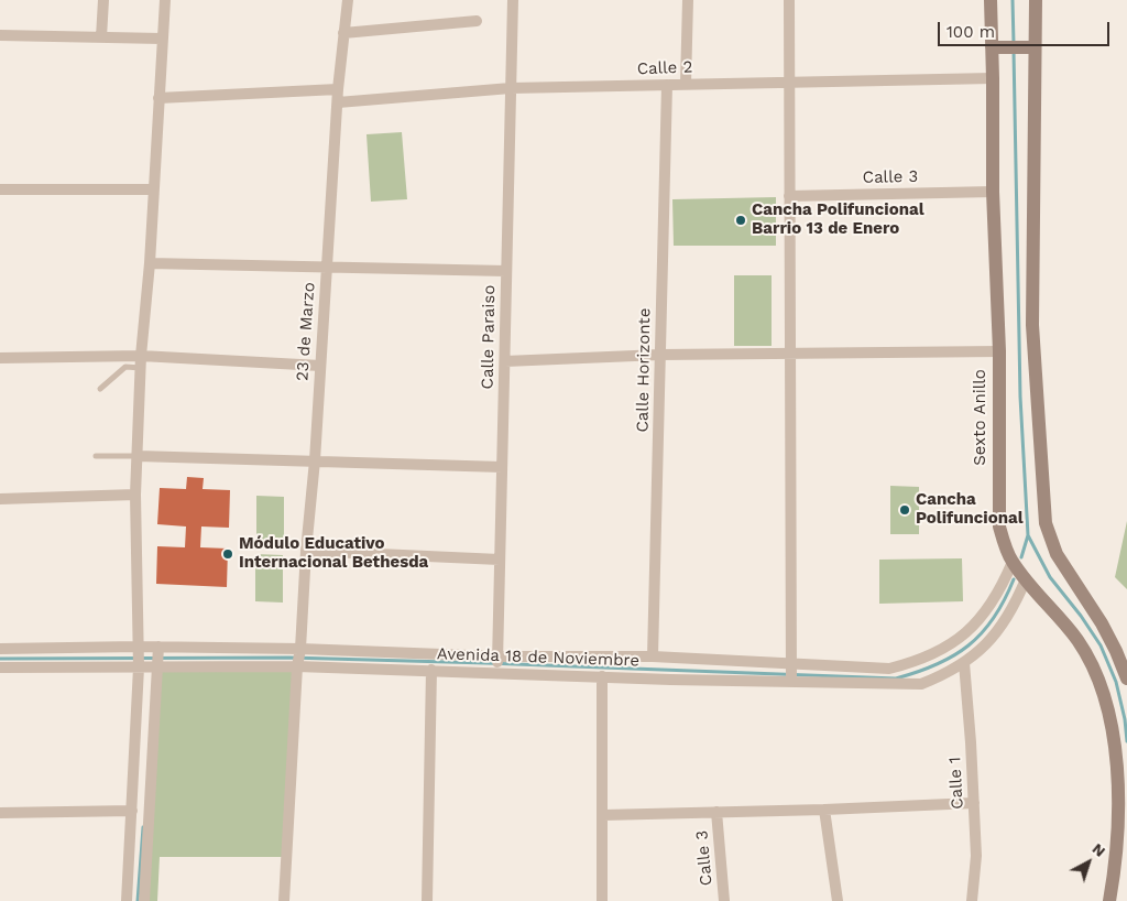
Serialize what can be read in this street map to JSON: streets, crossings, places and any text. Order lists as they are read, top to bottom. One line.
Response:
{"streets":{"main road":["Sexto Anillo"],"street":["Calle 2","Calle 3","23 de Marzo","Calle Paraiso","Calle Horizonte","Avenida 18 de Noviembre","Calle 1"]},"crossings":[["Calle 2","23 de Marzo"],["Calle 2","Calle Paraiso"],["Calle 2","Calle Horizonte"],["Calle 2","Sexto Anillo"],["Calle 3","Sexto Anillo"],["23 de Marzo","Avenida 18 de Noviembre"],["Calle Paraiso","Avenida 18 de Noviembre"],["Calle Horizonte","Avenida 18 de Noviembre"],["Sexto Anillo","Avenida 18 de Noviembre"],["Avenida 18 de Noviembre","Calle 1"]],"places":["Cancha Polifuncional Barrio 13 de Enero","Cancha Polifuncional","Módulo Educativo Internacional Bethesda"],"scale_bar":"100 m","north":"top right"}
